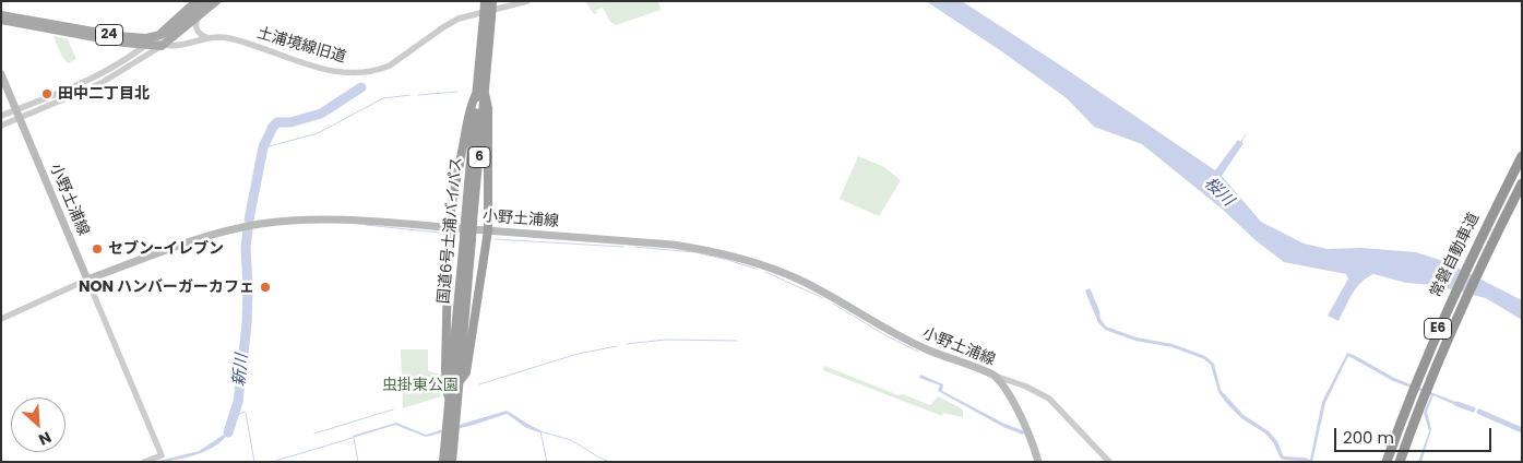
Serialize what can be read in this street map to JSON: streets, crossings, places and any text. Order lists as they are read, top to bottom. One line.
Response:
{"streets":{"highway":["6","国道6号土浦バイパス","常磐自動車道","E6"],"main road":["24","小野土浦線"],"street":["土浦境線旧道"]},"crossings":[["24","土浦境線旧道"]],"water":["桜川","新川"],"parks":["虫掛東公園"],"places":["田中二丁目北","セブン-イレブン","NON ハンバーガーカフェ"],"scale_bar":"200 m","north":"bottom right"}
